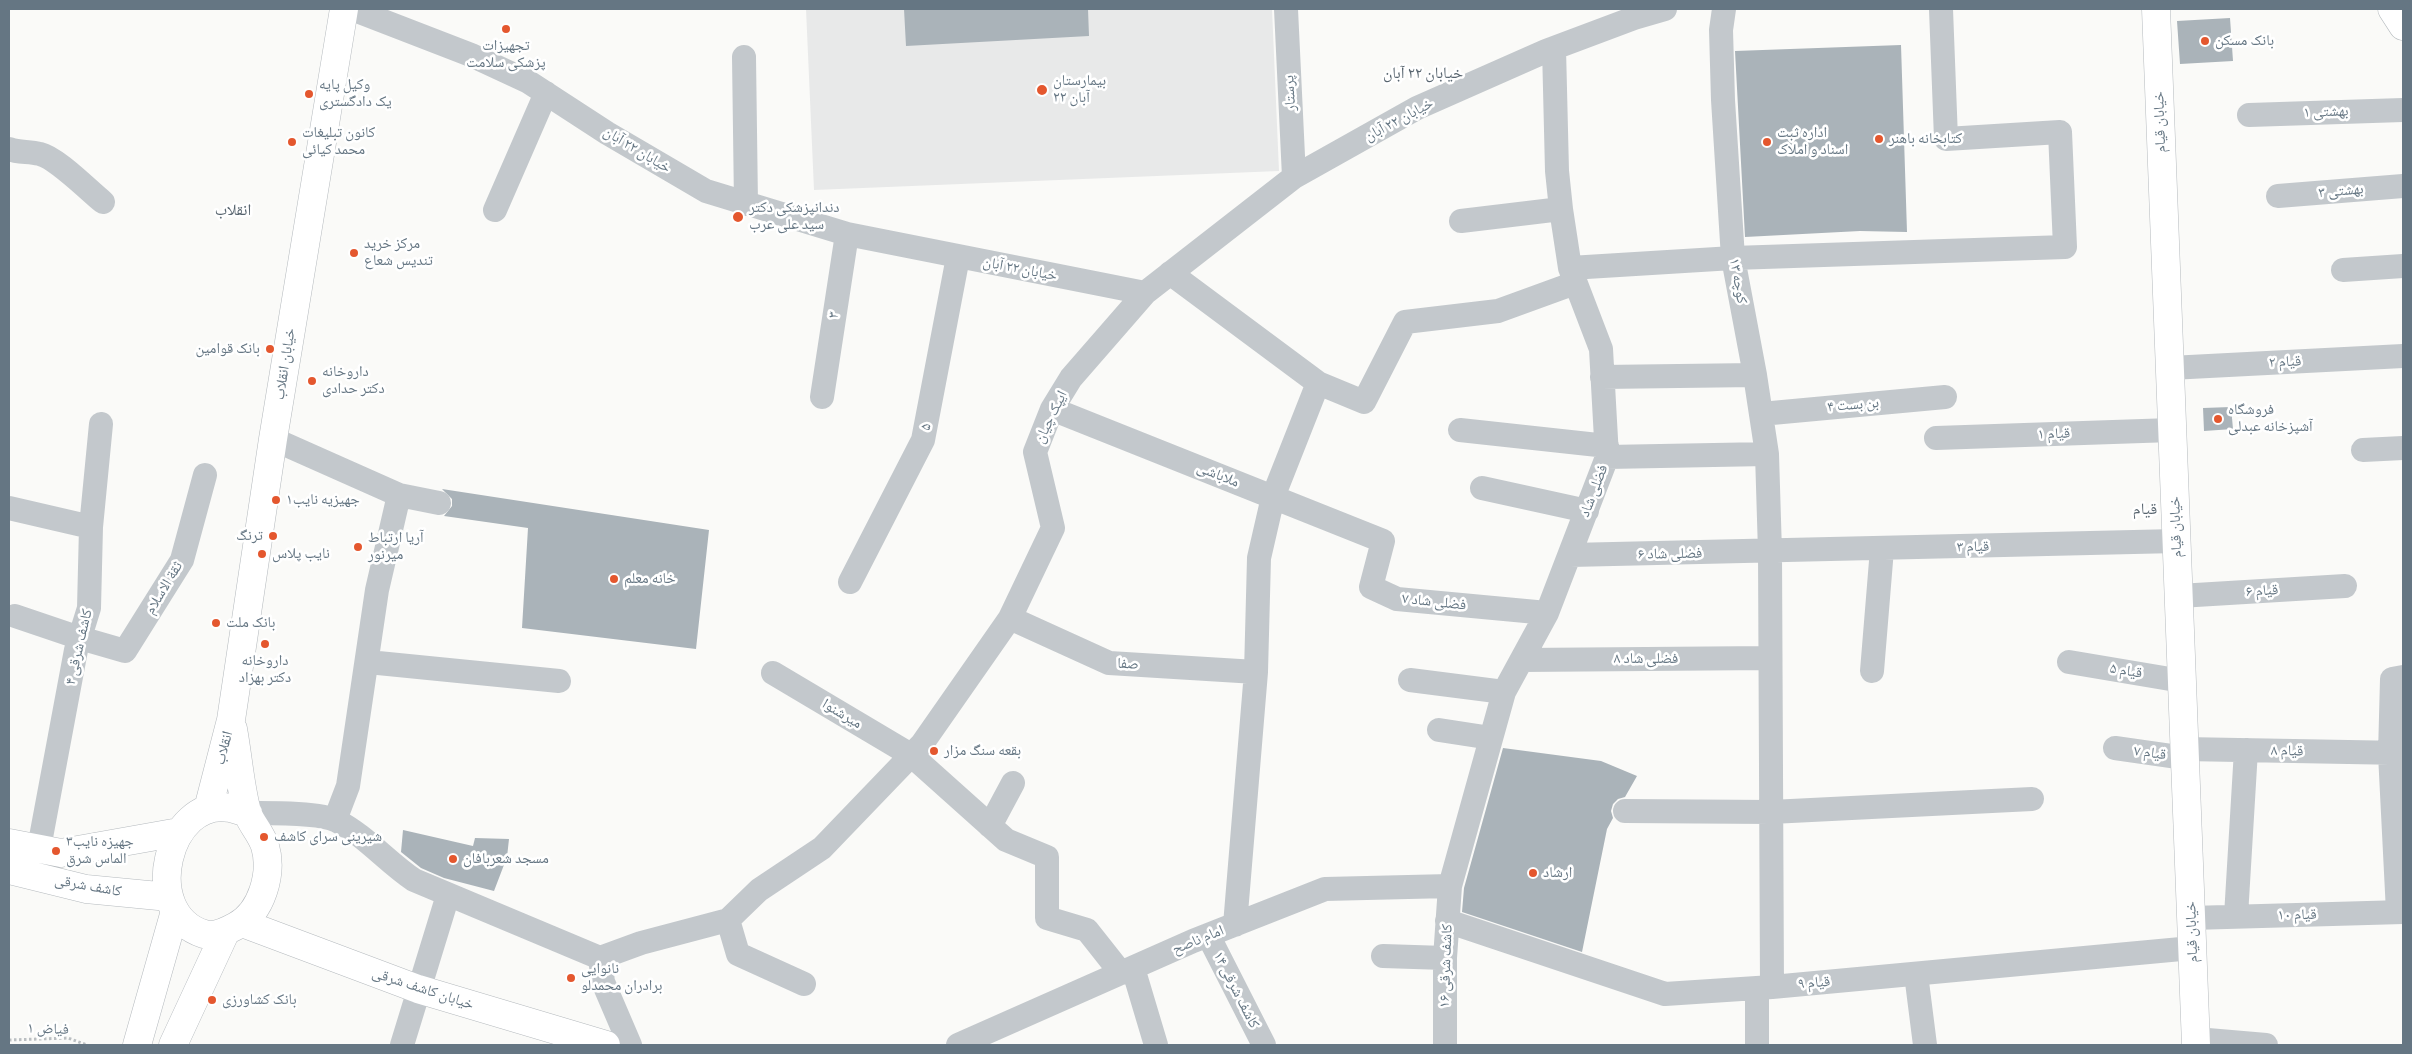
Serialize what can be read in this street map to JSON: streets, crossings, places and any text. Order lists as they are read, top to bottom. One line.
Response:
{"streets":{"main road":["خیابان قیام","خیابان انقلاب","انقلاب","کاشف شرقی","خیابان کاشف شرقی"],"street":["پرستار","بهشتی ۱","خیابان ۲۲ آبان","بهشتی ۳","کوچه ۱۳","۳","قیام ۲","بن بست ۴","ایپک چیان","۵","قیام ۱","ملاباشی","فضلی شاد","قیام ۳","فضلی شاد ۶","ثقة‌ الاسلام","قیام ۶","فضلی شاد ۷","کاشف شرقی ۴","فضلی شاد ۸","صفا","قیام ۵","میرشنوا","قیام ۸","قیام ۷","قیام ۱۰","امام ناصح","کاشف شرقی ۱۶","قیام ۹","کاشف شرقی ۱۴"],"path":["فیاض ۱"]},"crossings":[["پرستار","خیابان ۲۲ آبان"],["خیابان ۲۲ آبان","۳"],["خیابان ۲۲ آبان","ایپک چیان"],["خیابان ۲۲ آبان","۵"],["خیابان ۲۲ آبان","فضلی شاد"],["خیابان قیام","قیام ۲"],["خیابان قیام","قیام ۱"],["خیابان قیام","قیام ۳"],["خیابان قیام","قیام ۶"],["خیابان قیام","قیام ۵"],["خیابان قیام","قیام ۸"],["خیابان قیام","قیام ۷"],["خیابان قیام","قیام ۱۰"],["خیابان قیام","قیام ۹"],["کوچه ۱۳","بن بست ۴"],["کوچه ۱۳","قیام ۳"],["کوچه ۱۳","فضلی شاد ۶"],["کوچه ۱۳","فضلی شاد ۸"],["کوچه ۱۳","قیام ۹"],["خیابان انقلاب","انقلاب"],["ایپک چیان","ملاباشی"],["ایپک چیان","صفا"],["ایپک چیان","میرشنوا"],["ملاباشی","فضلی شاد ۷"],["فضلی شاد","فضلی شاد ۶"],["فضلی شاد","فضلی شاد ۷"],["فضلی شاد","فضلی شاد ۸"],["فضلی شاد","امام ناصح"],["فضلی شاد","کاشف شرقی ۱۶"],["قیام ۳","فضلی شاد ۶"],["ثقة‌ الاسلام","کاشف شرقی ۴"],["کاشف شرقی ۴","کاشف شرقی"],["میرشنوا","امام ناصح"],["انقلاب","کاشف شرقی"],["انقلاب","خیابان کاشف شرقی"],["قیام ۸","قیام ۷"],["کاشف شرقی","خیابان کاشف شرقی"],["امام ناصح","کاشف شرقی ۱۶"],["امام ناصح","کاشف شرقی ۱۴"],["کاشف شرقی ۱۶","قیام ۹"]],"districts":["خیابان ۲۲ آبان","انقلاب","قیام"],"places":["تجهیزات پزشکی سلامت","بانک مسکن","بیمارستان ۲۲ آبان","وکیل پایه یک دادگستری","کتابخانه باهنر","کانون تبلیغات محمد کیائی","اداره ثبت اسناد و املاک","دندانپزشکی دکتر سید علی عرب","مرکز خرید تندیس شعاع","بانک قوامین","داروخانه دکتر حدادی","فروشگاه آشپزخانه عبدلی","جهیزیه نایب۱","ترنگ","آریا ارتباط میرنور","نایب پلاس","خانه معلم","بانک ملت","داروخانه دکتر بهزاد","بقعه سنگ مزار","شیرینی سرای کاشف","جهیزه نایب۳ الماس شرق","مسجد شعربافان","ارشاد","نانوایی برادران محمدلو","بانک کشاورزی"]}
